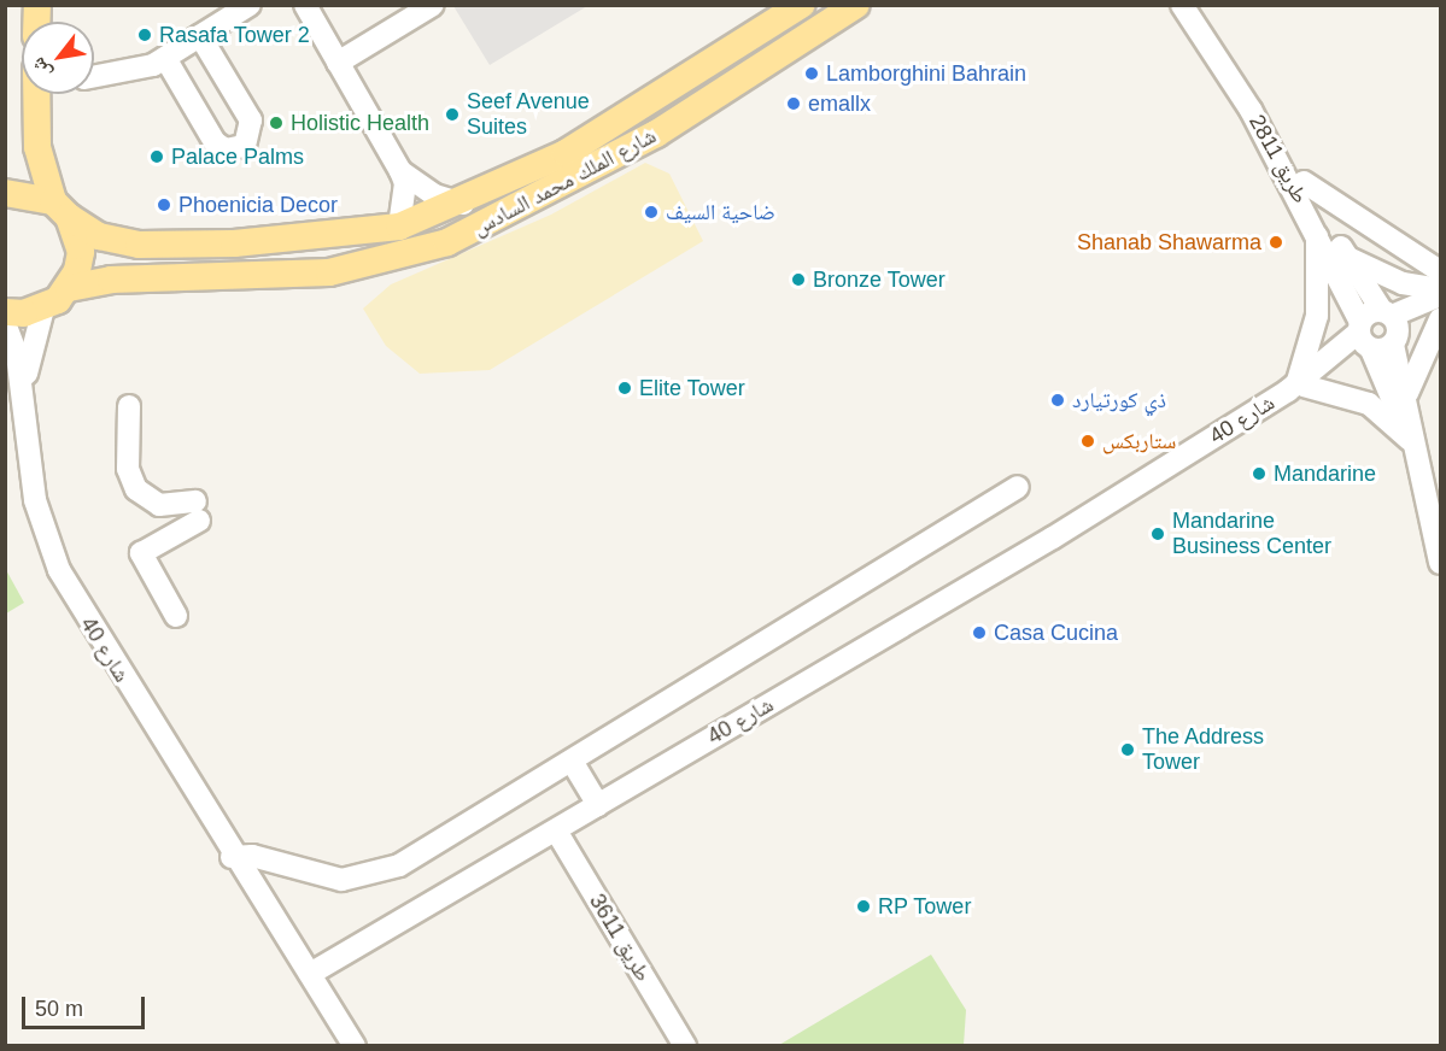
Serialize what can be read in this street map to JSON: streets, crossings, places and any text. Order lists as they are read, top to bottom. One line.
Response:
{"streets":{"main road":["شارع الملك محمد السادس"],"street":["طريق 2811","شارع 40","طريق 3611"]},"crossings":[["طريق 2811","شارع 40"],["شارع 40","طريق 3611"]],"places":["Rasafa Tower 2","Lamborghini Bahrain","emallx","Seef Avenue Suites","Holistic Health","Palace Palms","Phoenicia Decor","ضاحية السيف","Shanab Shawarma","Bronze Tower","Elite Tower","ذي كورتيارد","ستاربكس","Mandarine","Mandarine Business Center","Casa Cucina","The Address Tower","RP Tower"],"scale_bar":"50 m","north":"bottom left"}
